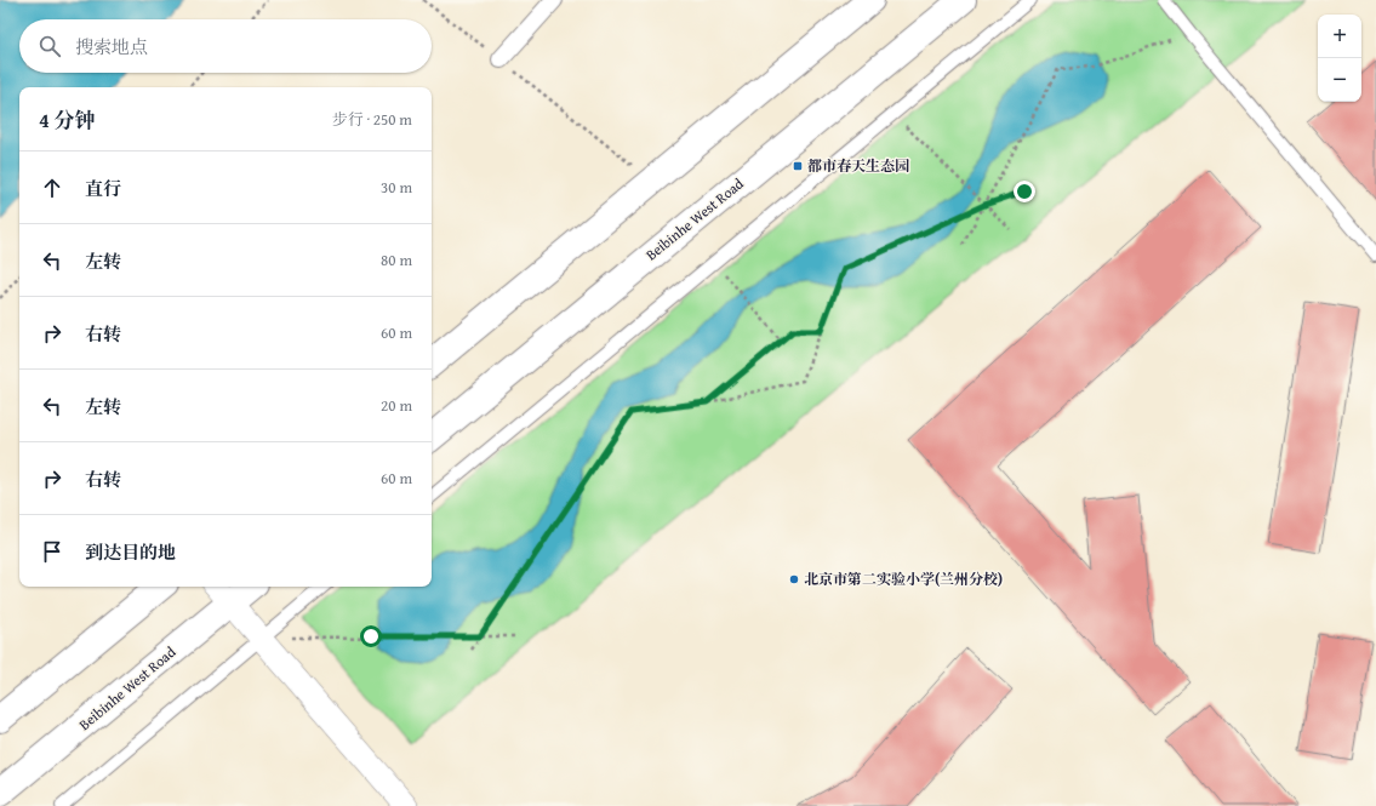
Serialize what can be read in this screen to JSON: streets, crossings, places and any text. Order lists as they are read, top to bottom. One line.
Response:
{"streets":{"main road":["Beibinhe West Road"]},"places":{"transit":["都市春天生态园"],"other":["北京市第二实验小学(兰州分校)"]},"page":{"map_buttons":["+","−"],"search":"搜索地点","heading":["4 分钟","步行 · 250 m"],"list":[["直行","30 m"],["左转","80 m"],["右转","60 m"],["左转","20 m"],["右转","60 m"],"到达目的地"]}}
